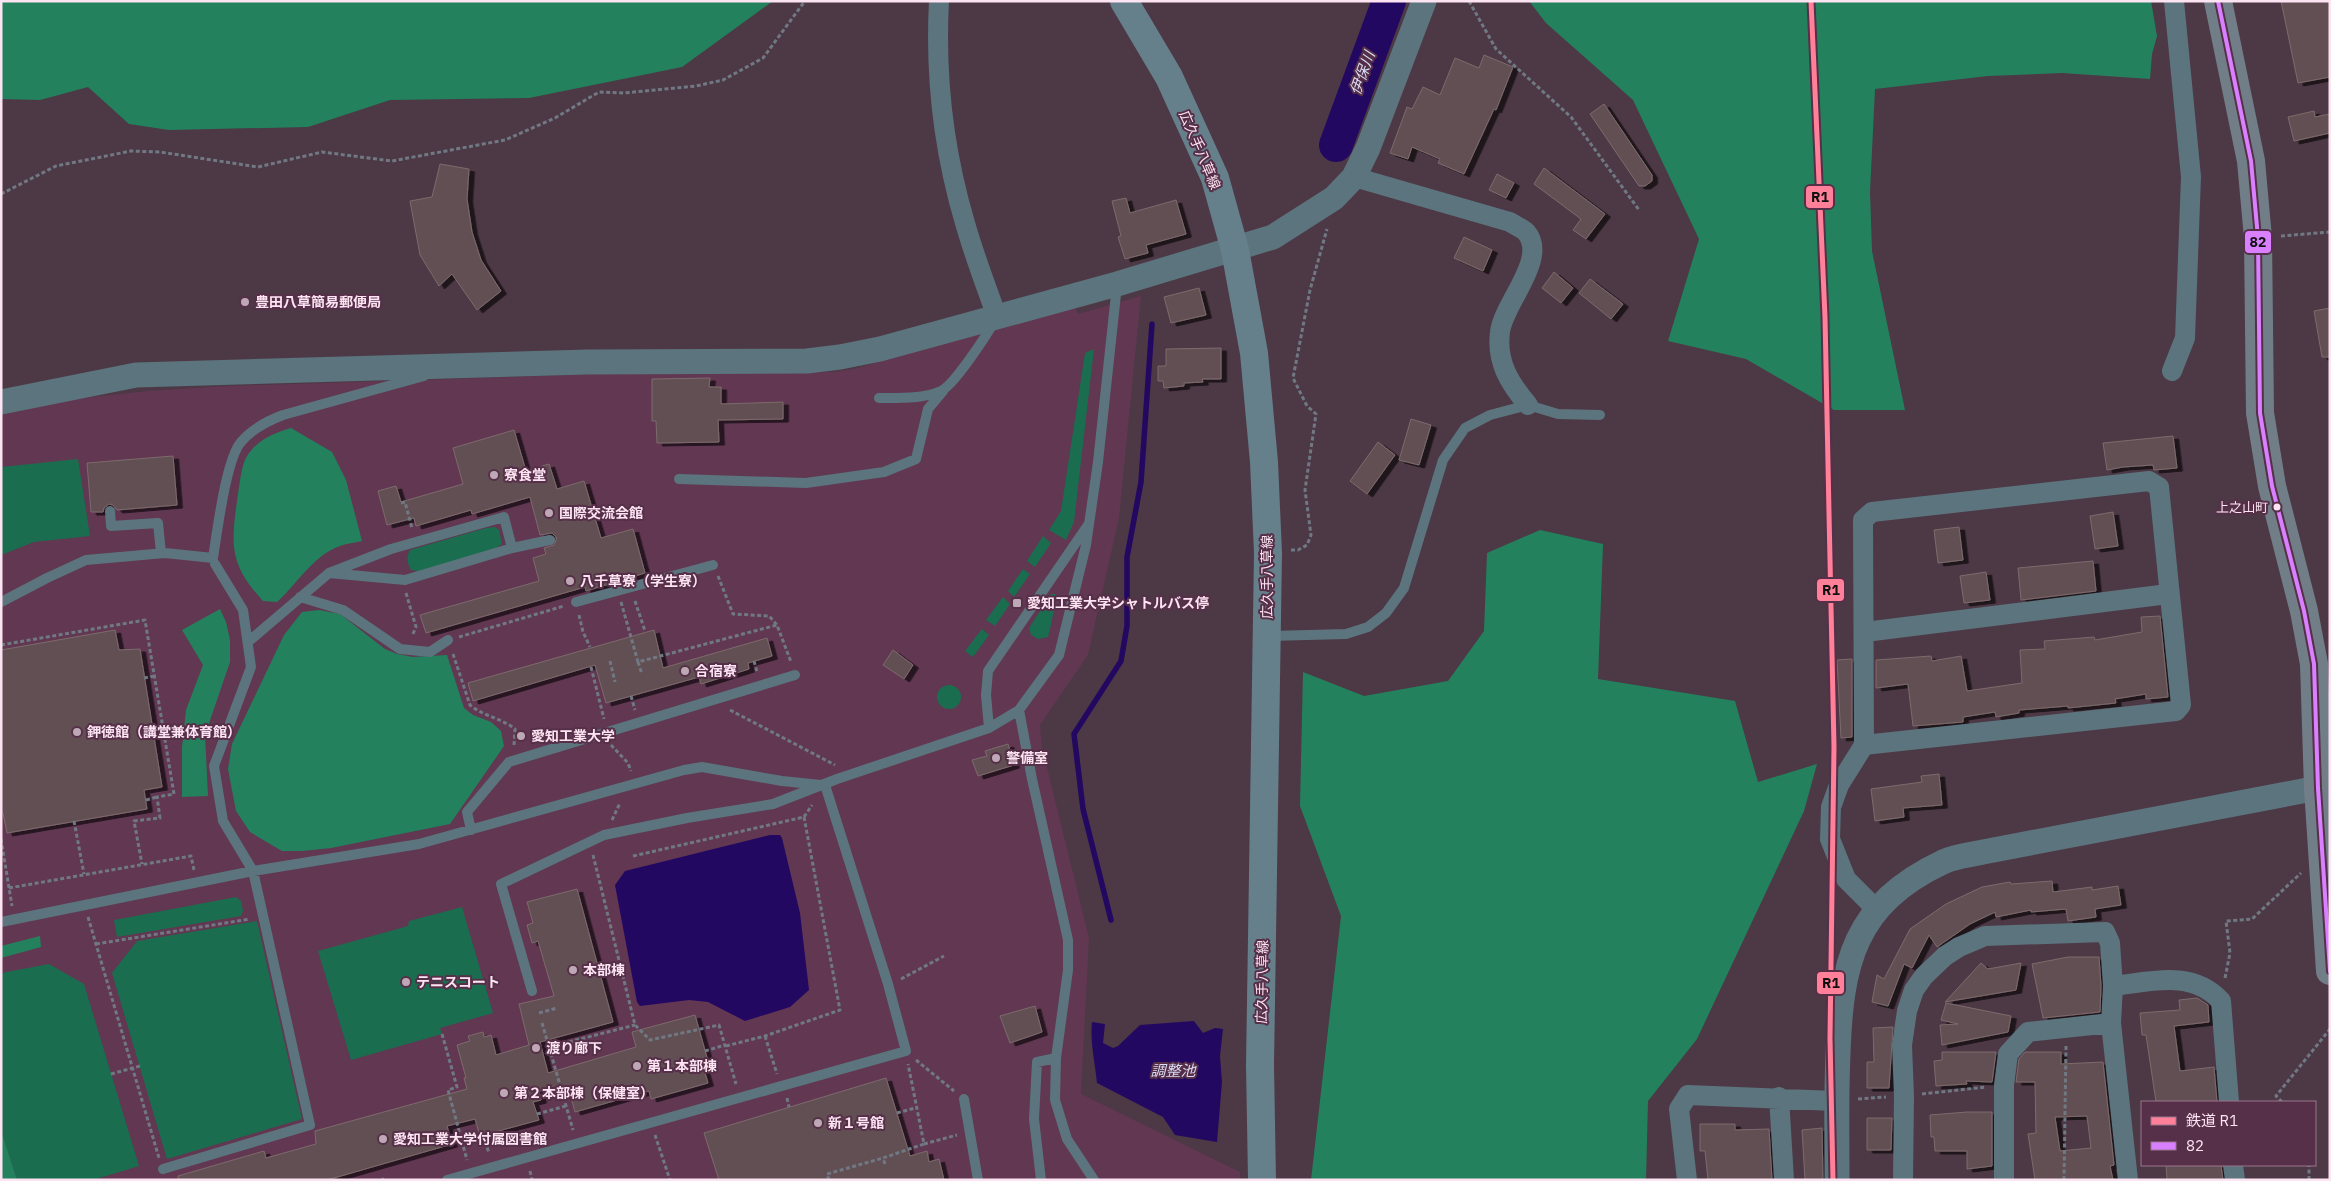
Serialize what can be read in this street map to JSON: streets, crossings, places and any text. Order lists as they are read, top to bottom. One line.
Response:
{"streets":{"main road":["広久手八草線"]},"water":["伊保川","調整池"],"places":{"other":["豊田八草簡易郵便局","寮食堂","上之山町","国際交流会館","八千草寮（学生寮）","合宿寮","鉀徳館（講堂兼体育館）","愛知工業大学","警備室","本部棟","テニスコート","渡り廊下","第１本部棟","第２本部棟（保健室）","新１号館","愛知工業大学付属図書館"],"transit":["愛知工業大学シャトルバス停"]},"lines":["rail line R1","transit line 82"],"legend":["鉄道 R1","82"]}
